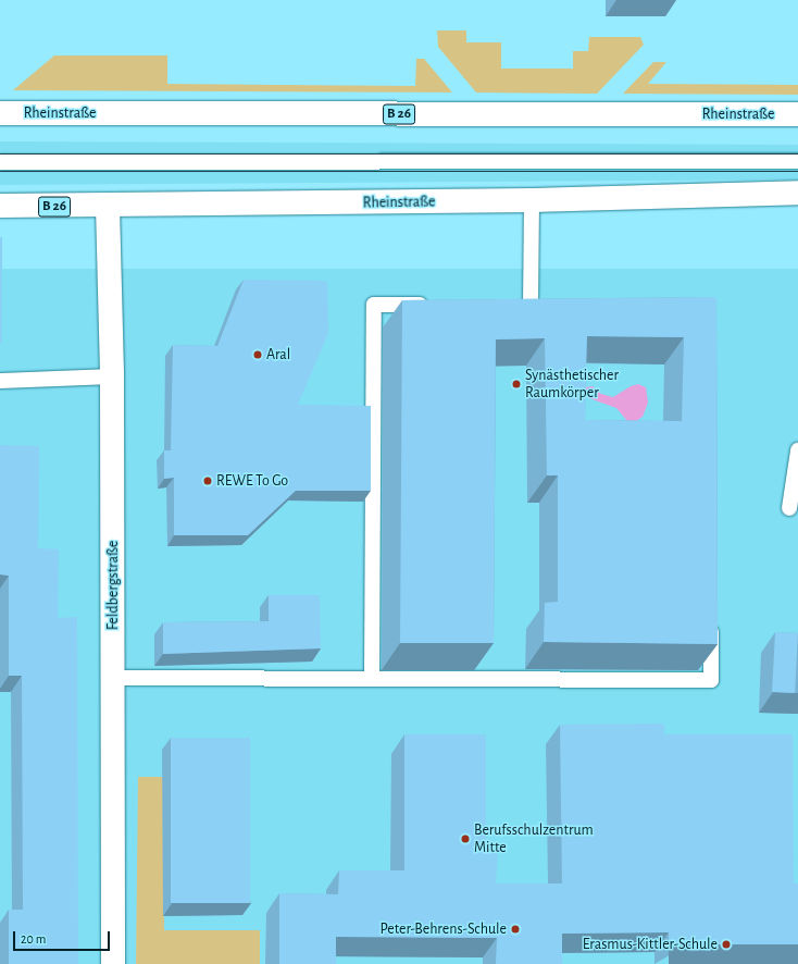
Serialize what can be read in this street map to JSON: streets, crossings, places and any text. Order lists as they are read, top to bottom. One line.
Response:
{"streets":{"main road":["Rheinstraße","B 26","Feldbergstraße"]},"crossings":[["Rheinstraße","Feldbergstraße"]],"places":["Aral","Synästhetischer Raumkörper","REWE To Go","Berufsschulzentrum Mitte","Peter-Behrens-Schule","Erasmus-Kittler-Schule"],"scale_bar":"20 m"}
